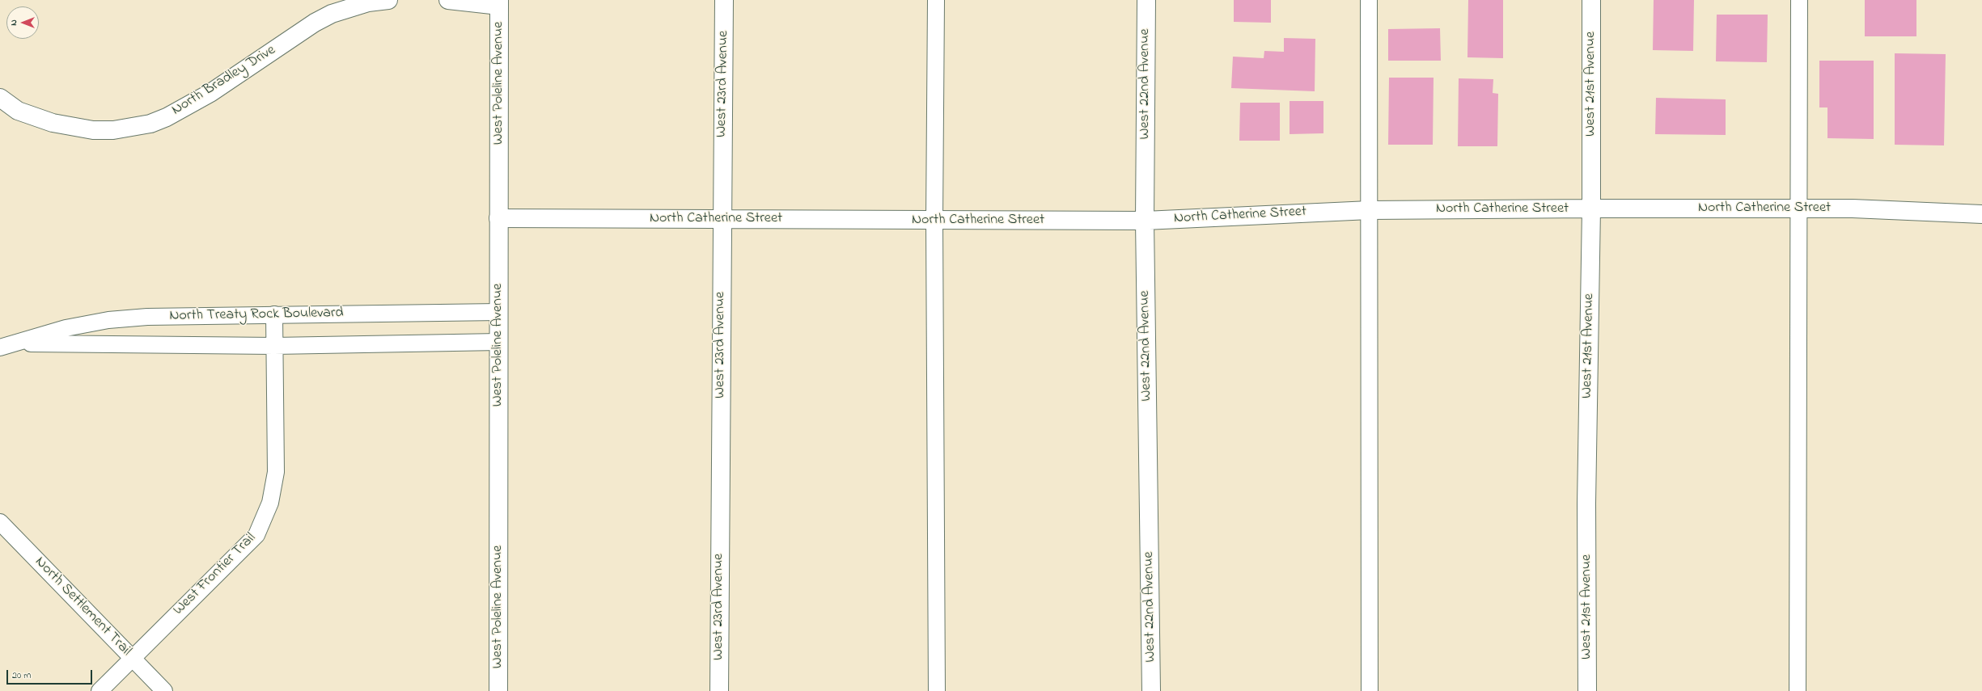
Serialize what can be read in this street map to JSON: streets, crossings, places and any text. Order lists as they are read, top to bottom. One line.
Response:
{"streets":{"street":["North Bradley Drive","West Poleline Avenue","West 23rd Avenue","West 22nd Avenue","West 21st Avenue","North Catherine Street"],"lane":["North Treaty Rock Boulevard","West Frontier Trail","North Settlement Trail"]},"crossings":[["West Poleline Avenue","North Catherine Street"],["West Poleline Avenue","North Treaty Rock Boulevard"],["West 23rd Avenue","North Catherine Street"],["West 22nd Avenue","North Catherine Street"],["West 21st Avenue","North Catherine Street"],["North Treaty Rock Boulevard","West Frontier Trail"],["West Frontier Trail","North Settlement Trail"]],"scale_bar":"20 m","north":"left"}
